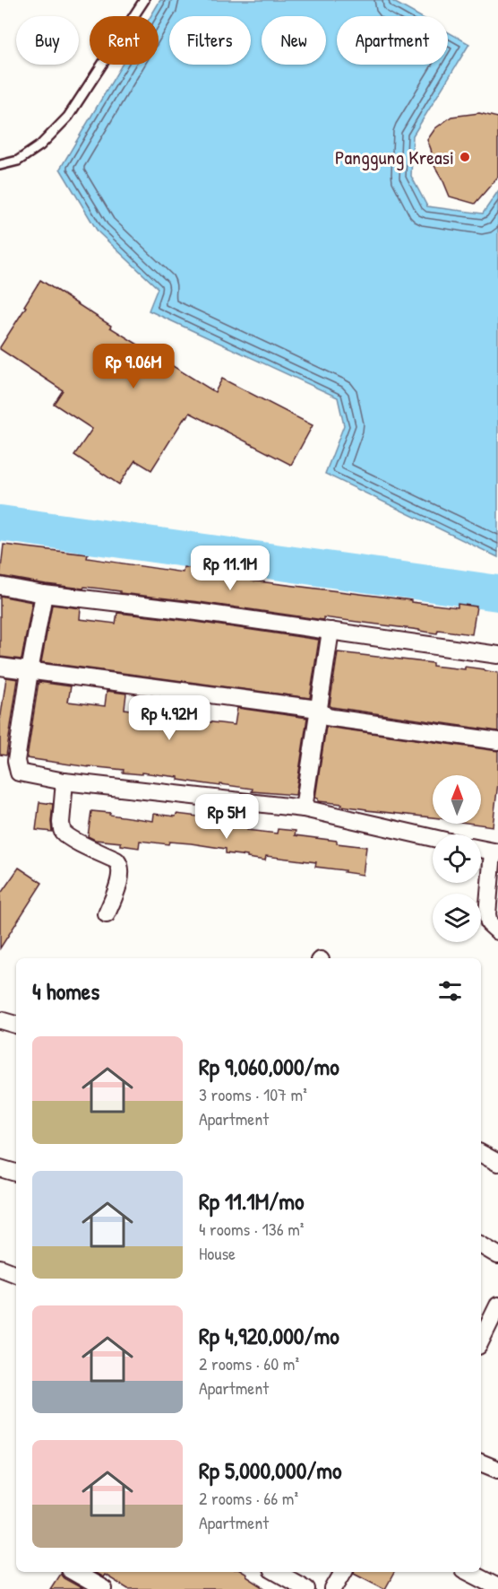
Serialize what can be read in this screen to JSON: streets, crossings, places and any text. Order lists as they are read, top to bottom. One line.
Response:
{"places":["Panggung Kreasi"],"north":"top","page":{"chip":["Buy","Rent","Filters","New","Apartment"],"price":["Rp 9.06M","Rp 11.1M","Rp 4.92M","Rp 5M"],"heading":"4 homes","list":[{"name":"Rp 9,060,000/mo","note":"3 rooms · 107 m² · Apartment"},{"name":"Rp 11.1M/mo","note":"4 rooms · 136 m² · House"},{"name":"Rp 4,920,000/mo","note":"2 rooms · 60 m² · Apartment"},{"name":"Rp 5,000,000/mo","note":"2 rooms · 66 m² · Apartment"}]}}
